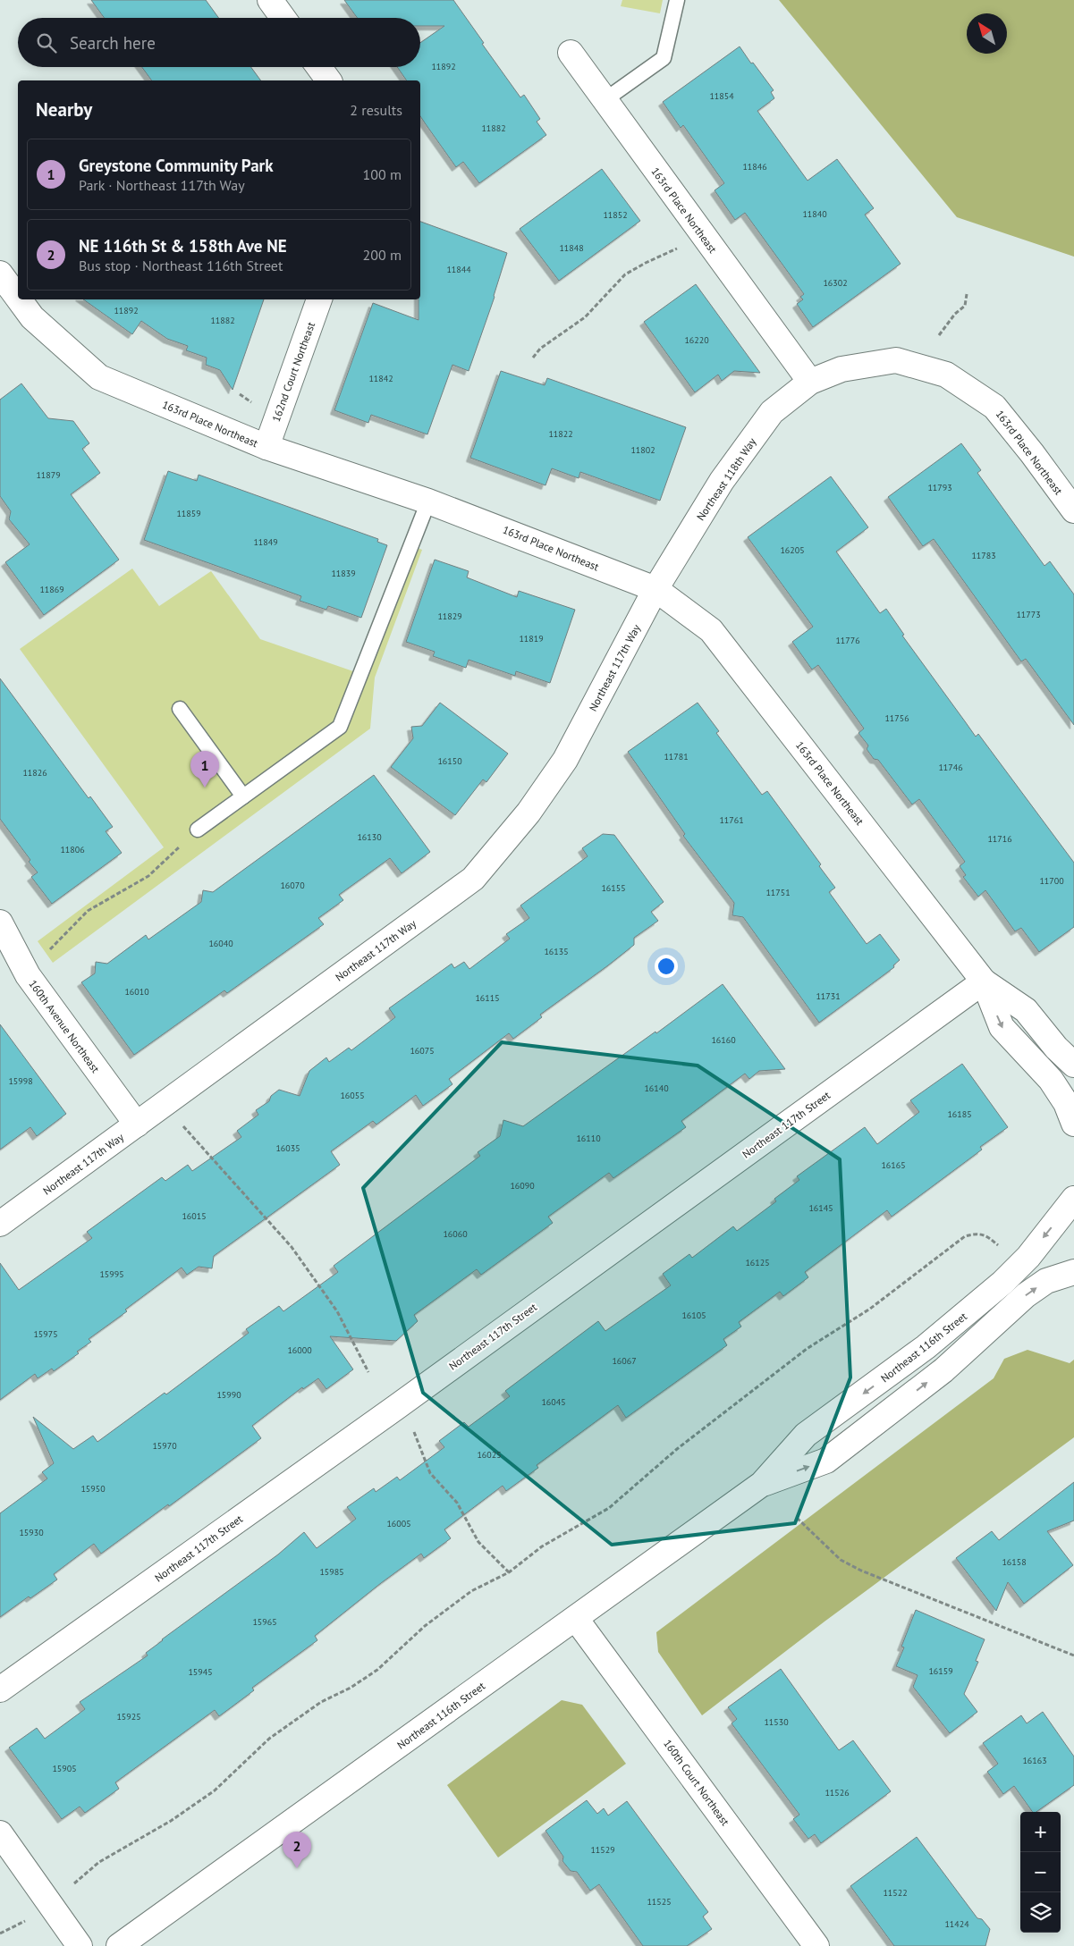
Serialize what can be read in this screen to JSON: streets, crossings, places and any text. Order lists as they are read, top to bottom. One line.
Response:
{"streets":{"street":["163rd Place Northeast","162nd Court Northeast","Northeast 118th Way","Northeast 117th Way","160th Avenue Northeast","Northeast 117th Street","Northeast 116th Street","160th Court Northeast"]},"crossings":[["163rd Place Northeast","162nd Court Northeast"],["163rd Place Northeast","Northeast 118th Way"],["163rd Place Northeast","Northeast 117th Way"],["163rd Place Northeast","Northeast 117th Street"],["Northeast 118th Way","Northeast 117th Way"],["Northeast 117th Way","160th Avenue Northeast"],["Northeast 116th Street","160th Court Northeast"]],"house_numbers":["11892","11854","11882","11846","11840","11852","11848","11844","16302","11892","11882","16220","11842","11822","11802","11879","11793","11859","11849","16205","11783","11839","11869","11773","11829","11819","11776","11756","11781","16150","11746","11826","11761","16130","11716","11806","11700","16070","16155","11751","16040","16135","16010","11731","16115","16160","16075","15998","16140","16055","16185","16110","16035","16165","16090","16145","16015","16060","16125","15995","16105","15975","16000","16067","15990","16045","15970","16025","15950","16005","15930","16158","15985","15965","16159","15945","15925","11530","16163","15905","11526","11529","11522","11525","11424"],"north":"top left","page":{"search":"Search here","heading":["Nearby","2 results"],"list":[{"mark":"1","name":"Greystone Community Park","note":"Park · Northeast 117th Way","value":"100 m"},{"mark":"2","name":"NE 116th St & 158th Ave NE","note":"Bus stop · Northeast 116th Street","value":"200 m"}],"pins":["1","2"],"map_buttons":["+","−"]}}
